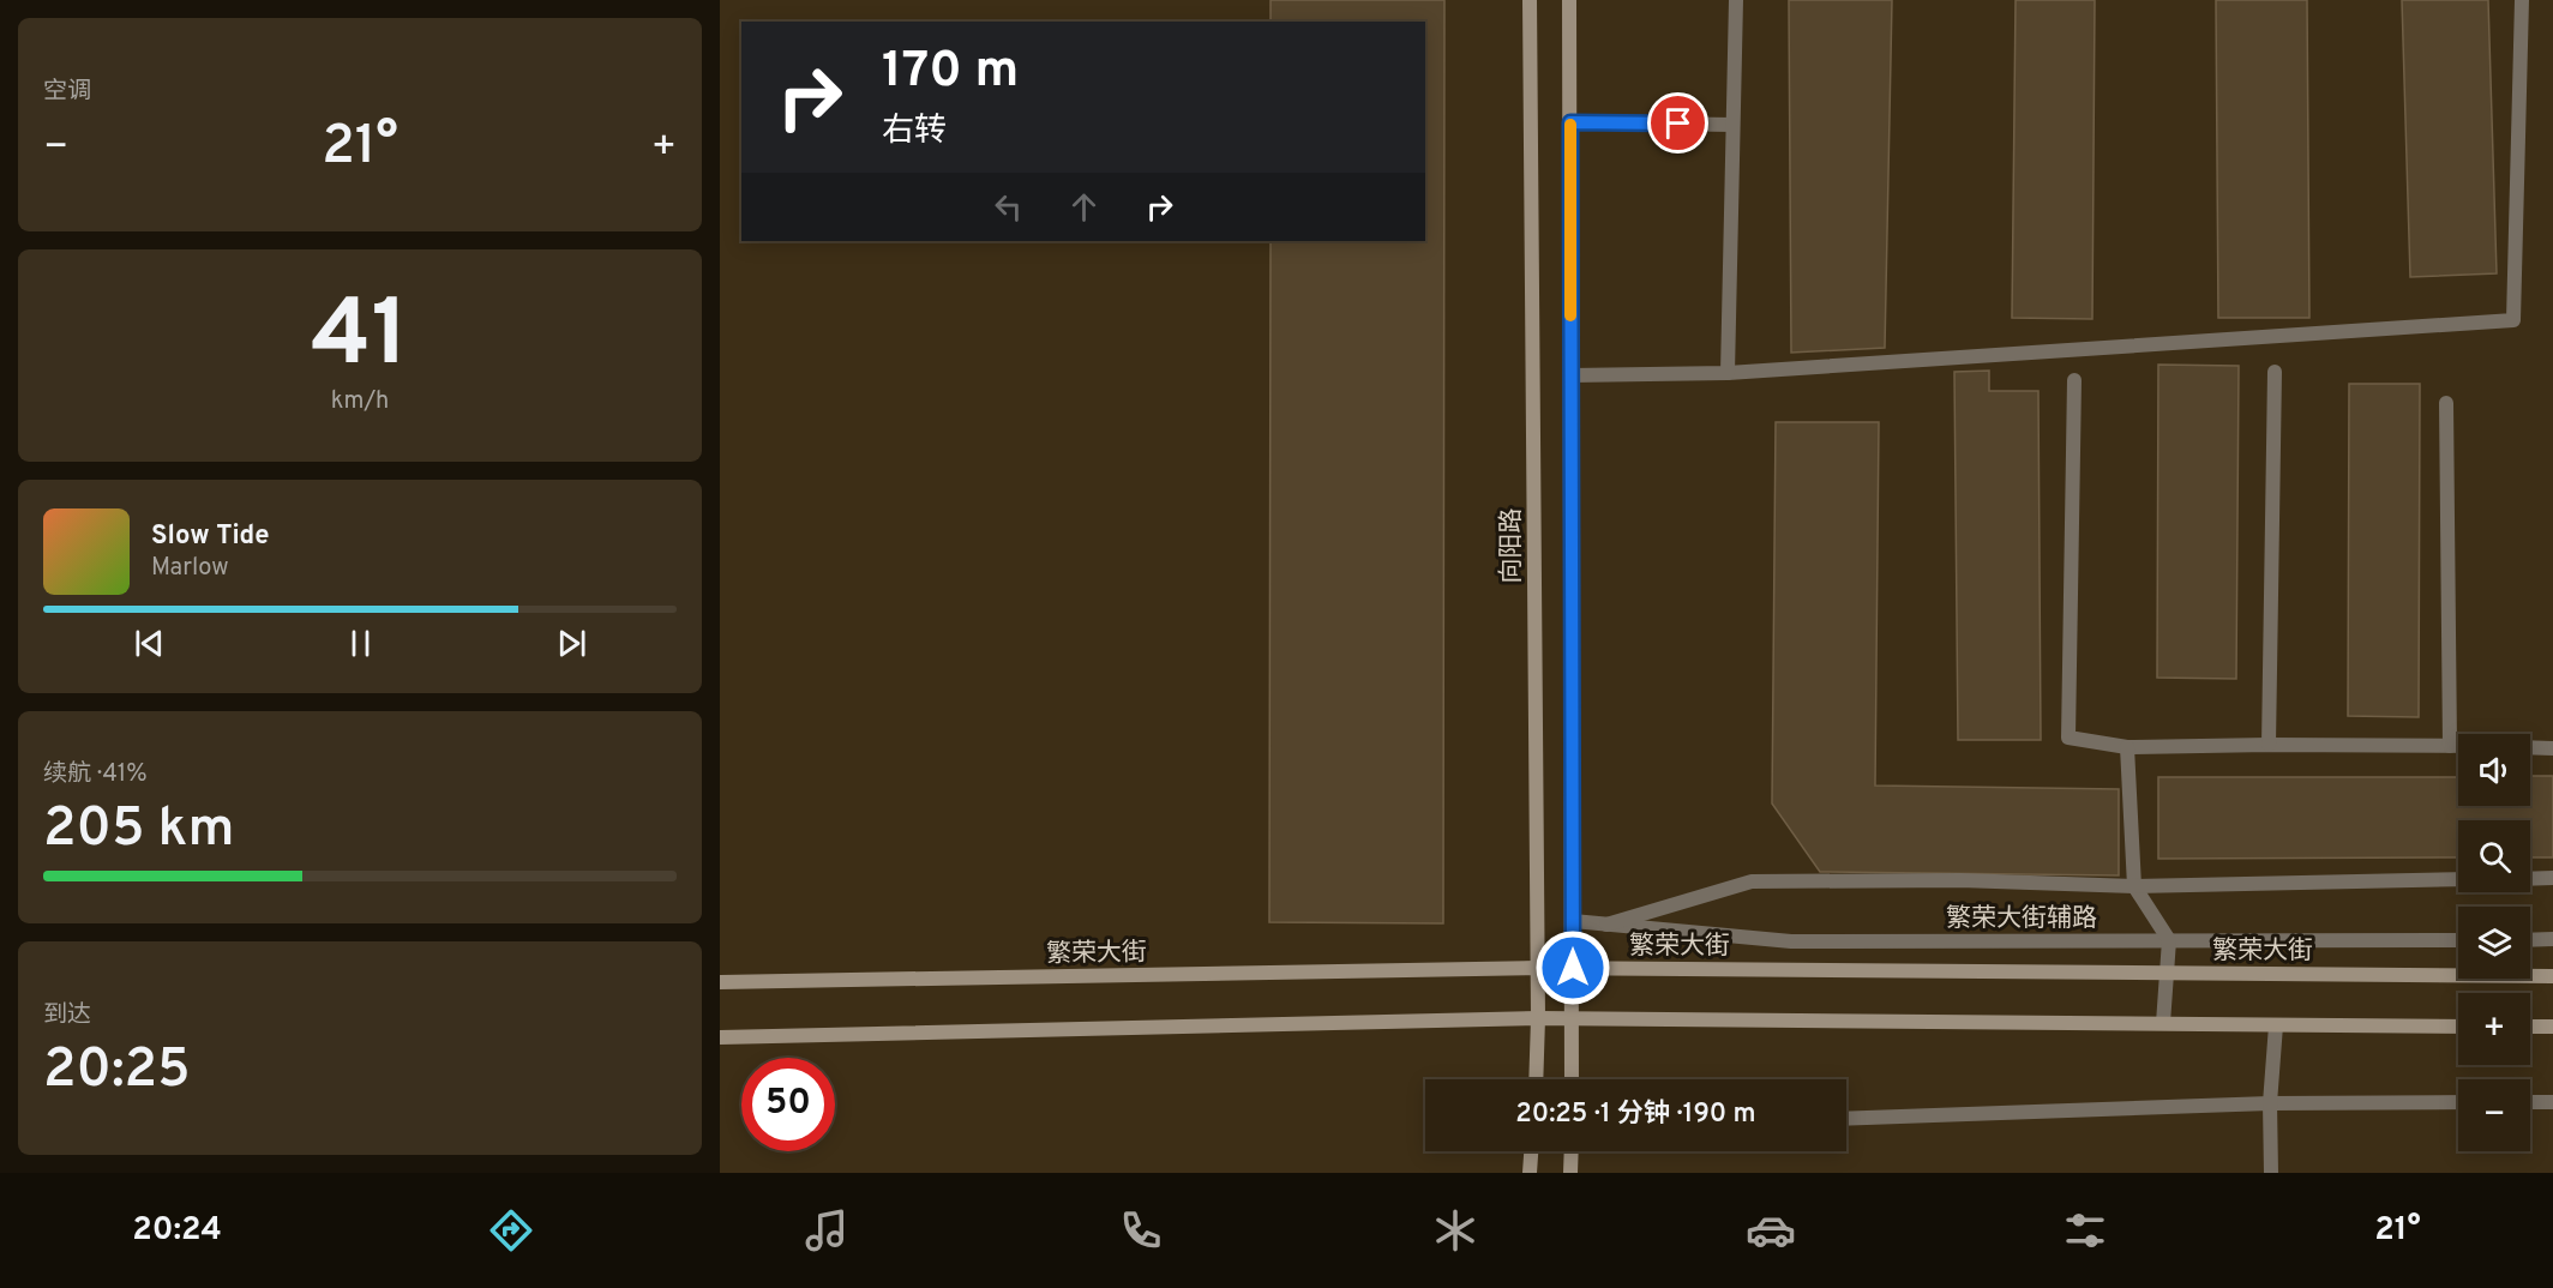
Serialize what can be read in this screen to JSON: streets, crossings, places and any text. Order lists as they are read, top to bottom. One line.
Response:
{"streets":{"main road":["向阳路","繁荣大街"],"street":["繁荣大街辅路"]},"crossings":[["向阳路","繁荣大街"]],"page":{"tile":["空调",["41","km/h"],["续航 · 41%","205 km"],["到达","20:25"]],"turn":["170 m","右转"],"heat":["−","21°","+"],"song":["Slow Tide","Marlow"],"map_buttons":["+","−"],"limit":"50","trip":"20:25 · 1 分钟 · 190 m","tabs":["20:24","21°"]}}
